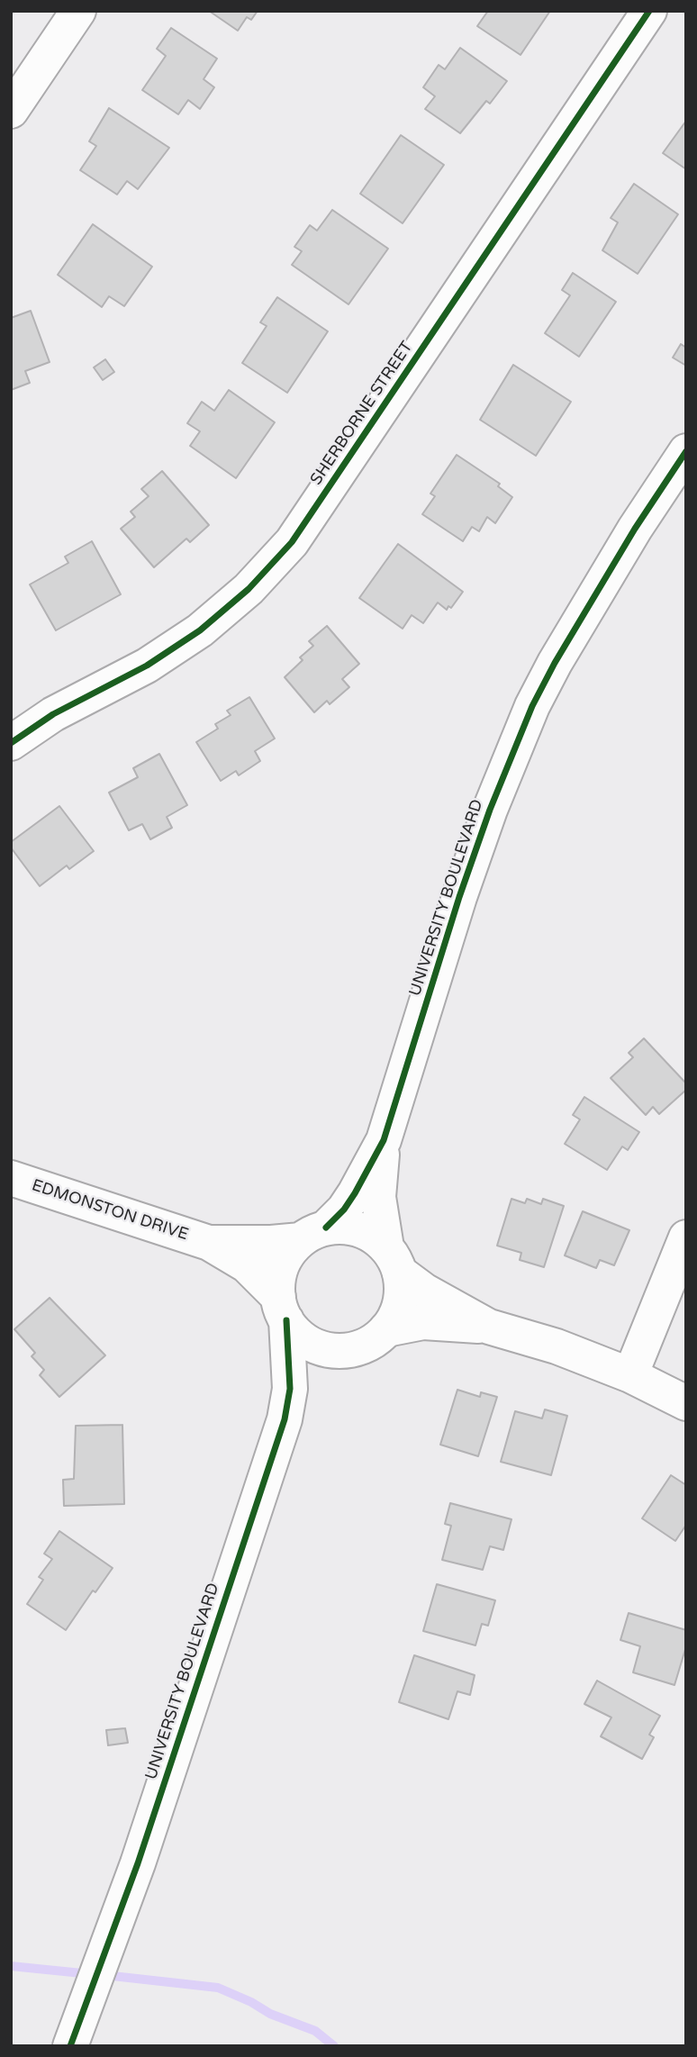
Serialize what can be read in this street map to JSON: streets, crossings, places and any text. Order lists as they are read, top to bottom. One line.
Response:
{"streets":{"street":["SHERBORNE STREET","UNIVERSITY BOULEVARD","EDMONSTON DRIVE"]},"crossings":[["UNIVERSITY BOULEVARD","EDMONSTON DRIVE"]]}
